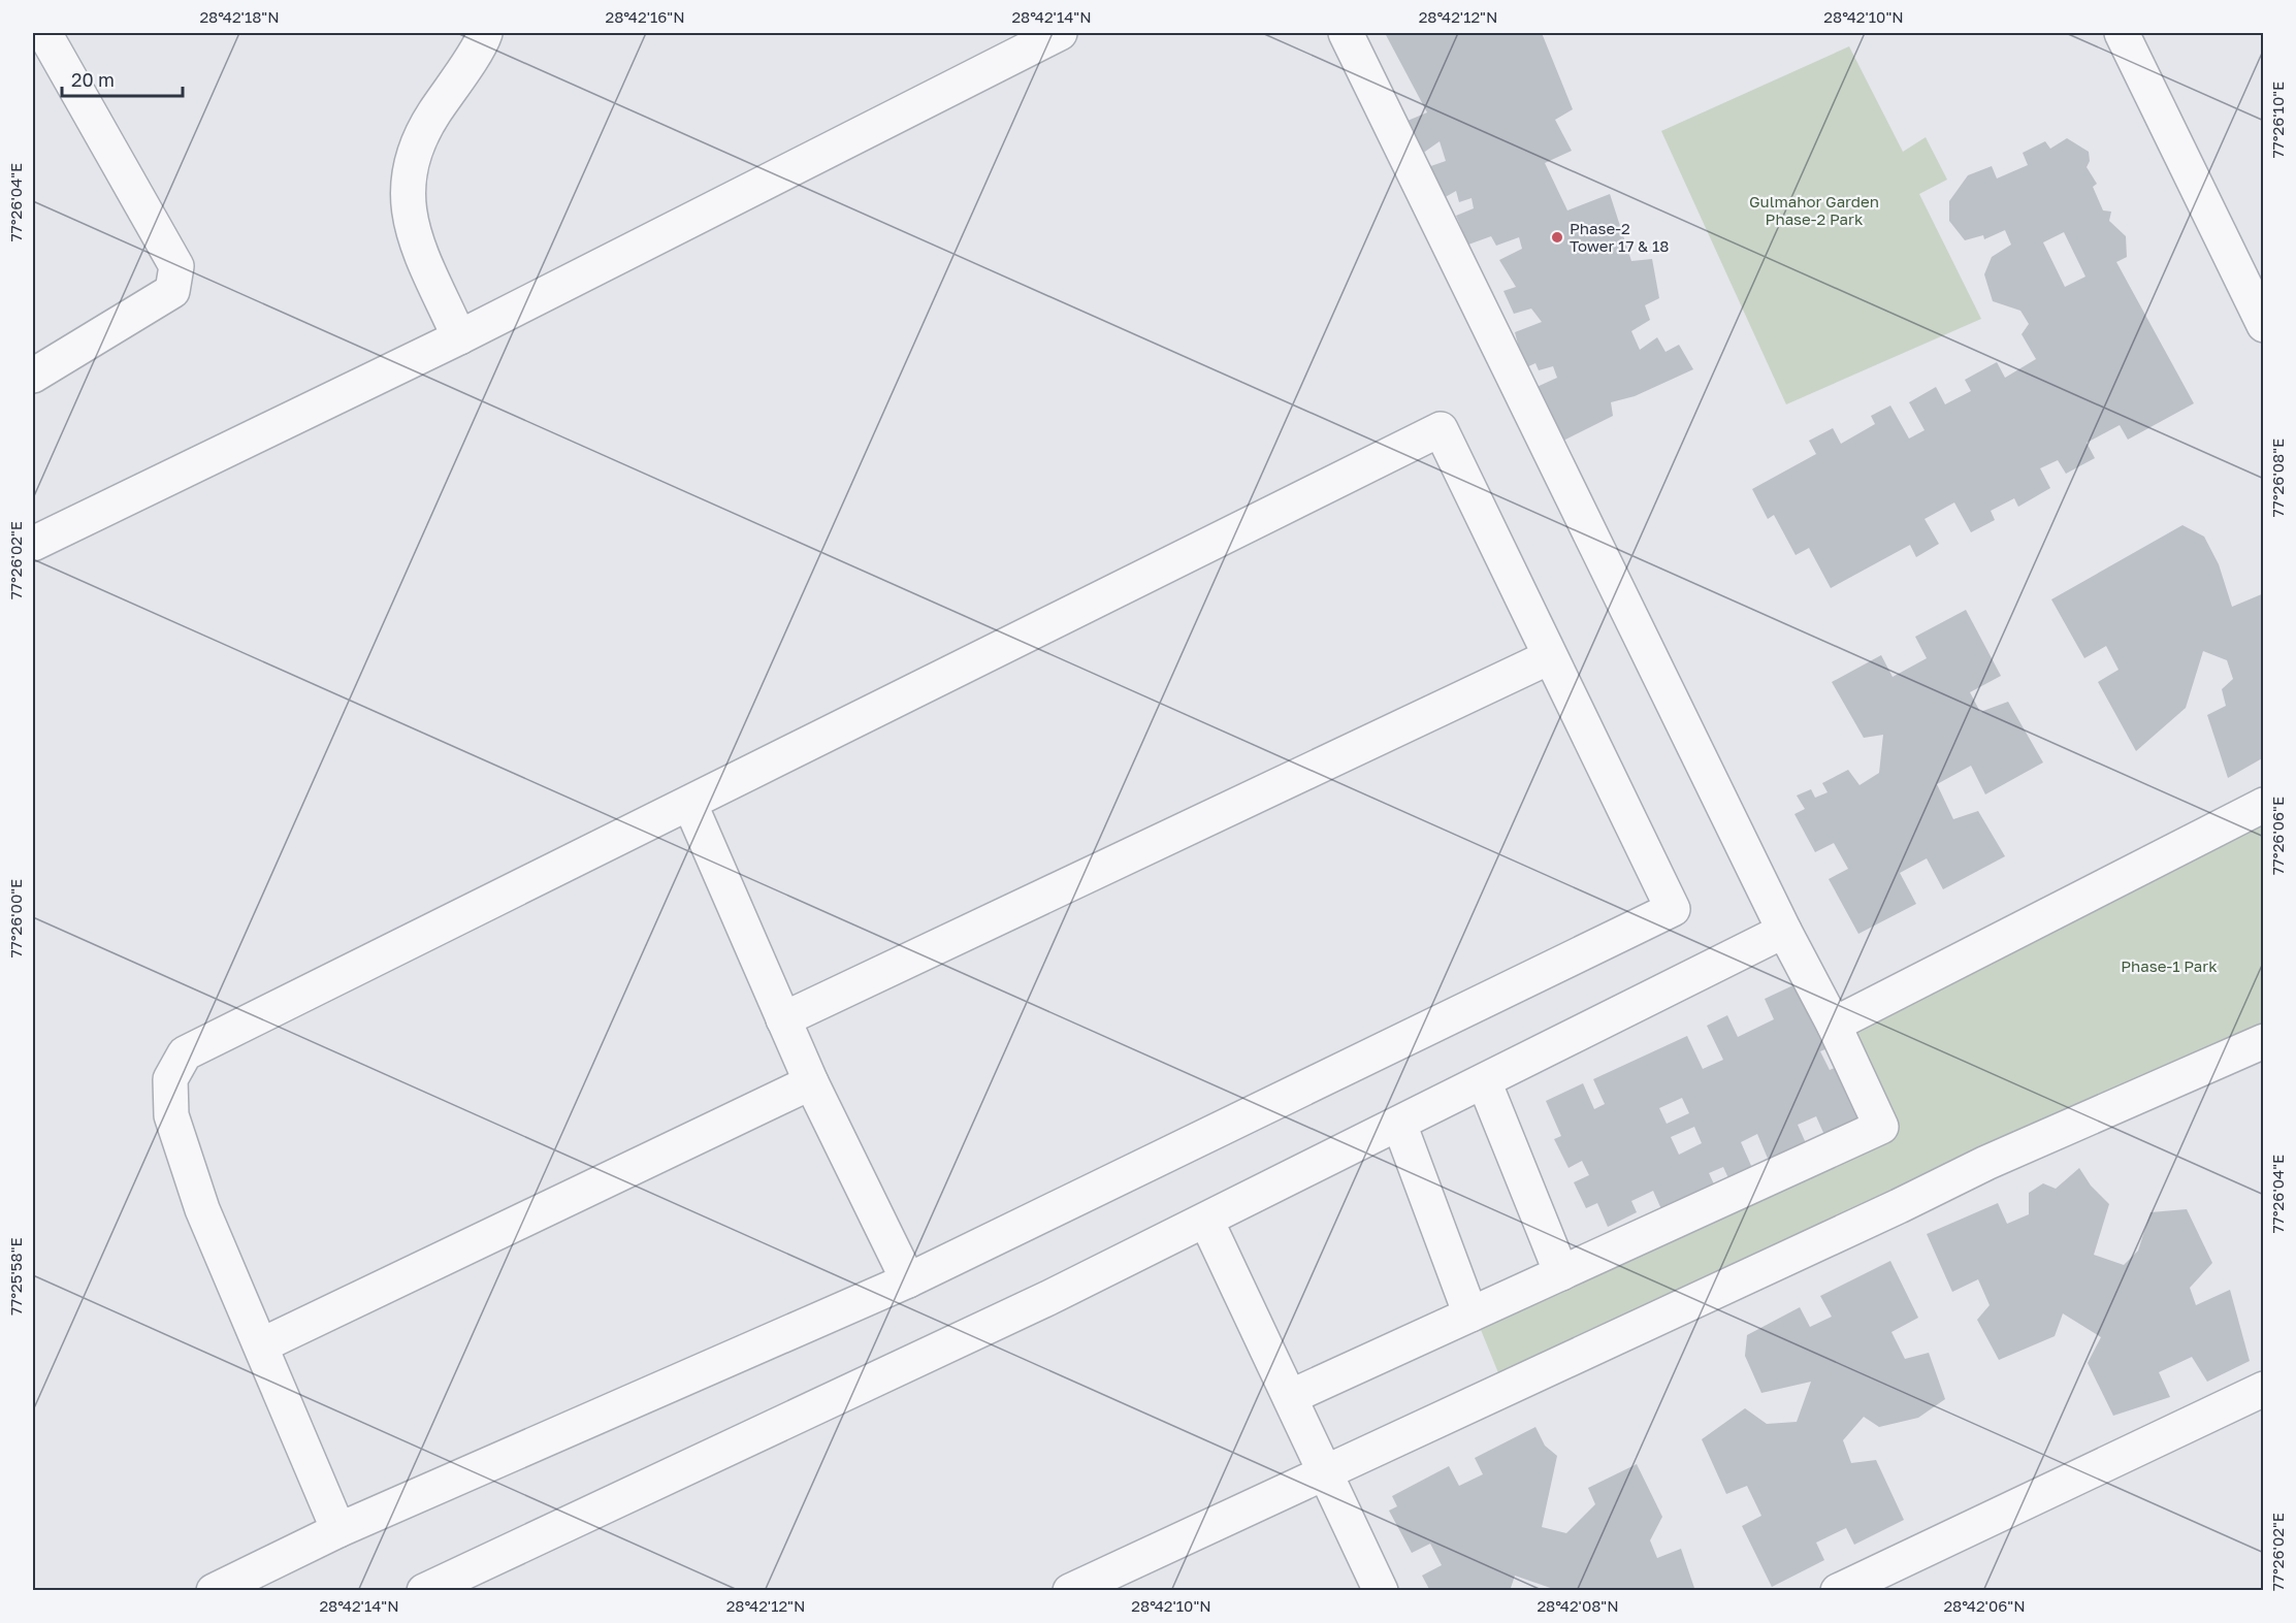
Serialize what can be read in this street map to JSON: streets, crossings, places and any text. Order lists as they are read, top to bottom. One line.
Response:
{"parks":["Gulmahor Garden Phase-2 Park","Phase-1 Park"],"places":["Phase-2 Tower 17 & 18"],"scale_bar":"20 m","coordinates":["28°42'18\"N","28°42'16\"N","28°42'14\"N","28°42'12\"N","28°42'10\"N","77°26'10\"E","77°26'04\"E","77°26'08\"E","77°26'02\"E","77°26'06\"E","77°26'00\"E","77°25'58\"E","28°42'08\"N","28°42'06\"N"]}
